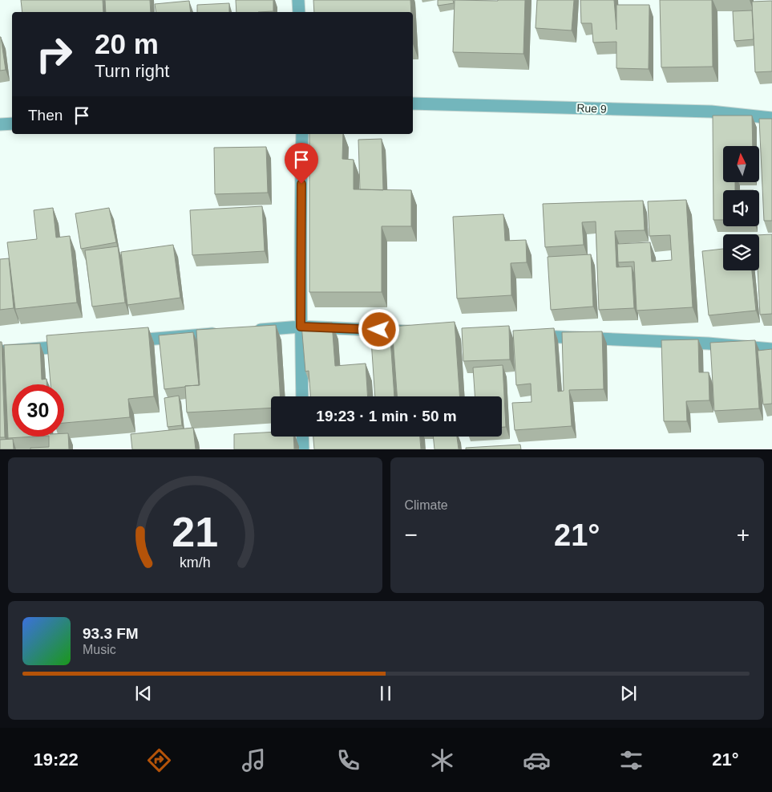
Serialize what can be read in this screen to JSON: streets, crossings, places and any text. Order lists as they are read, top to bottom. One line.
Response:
{"streets":{"street":["Rue 9"]},"north":"top","page":{"turn":["20 m","Turn right"],"then":"Then","limit":"30","trip":"19:23 · 1 min · 50 m","tile":"Climate","heat":["−","21°","+"],"song":["93.3 FM","Music"],"tabs":["19:22","21°"],"gauge":["21","km/h"]}}
